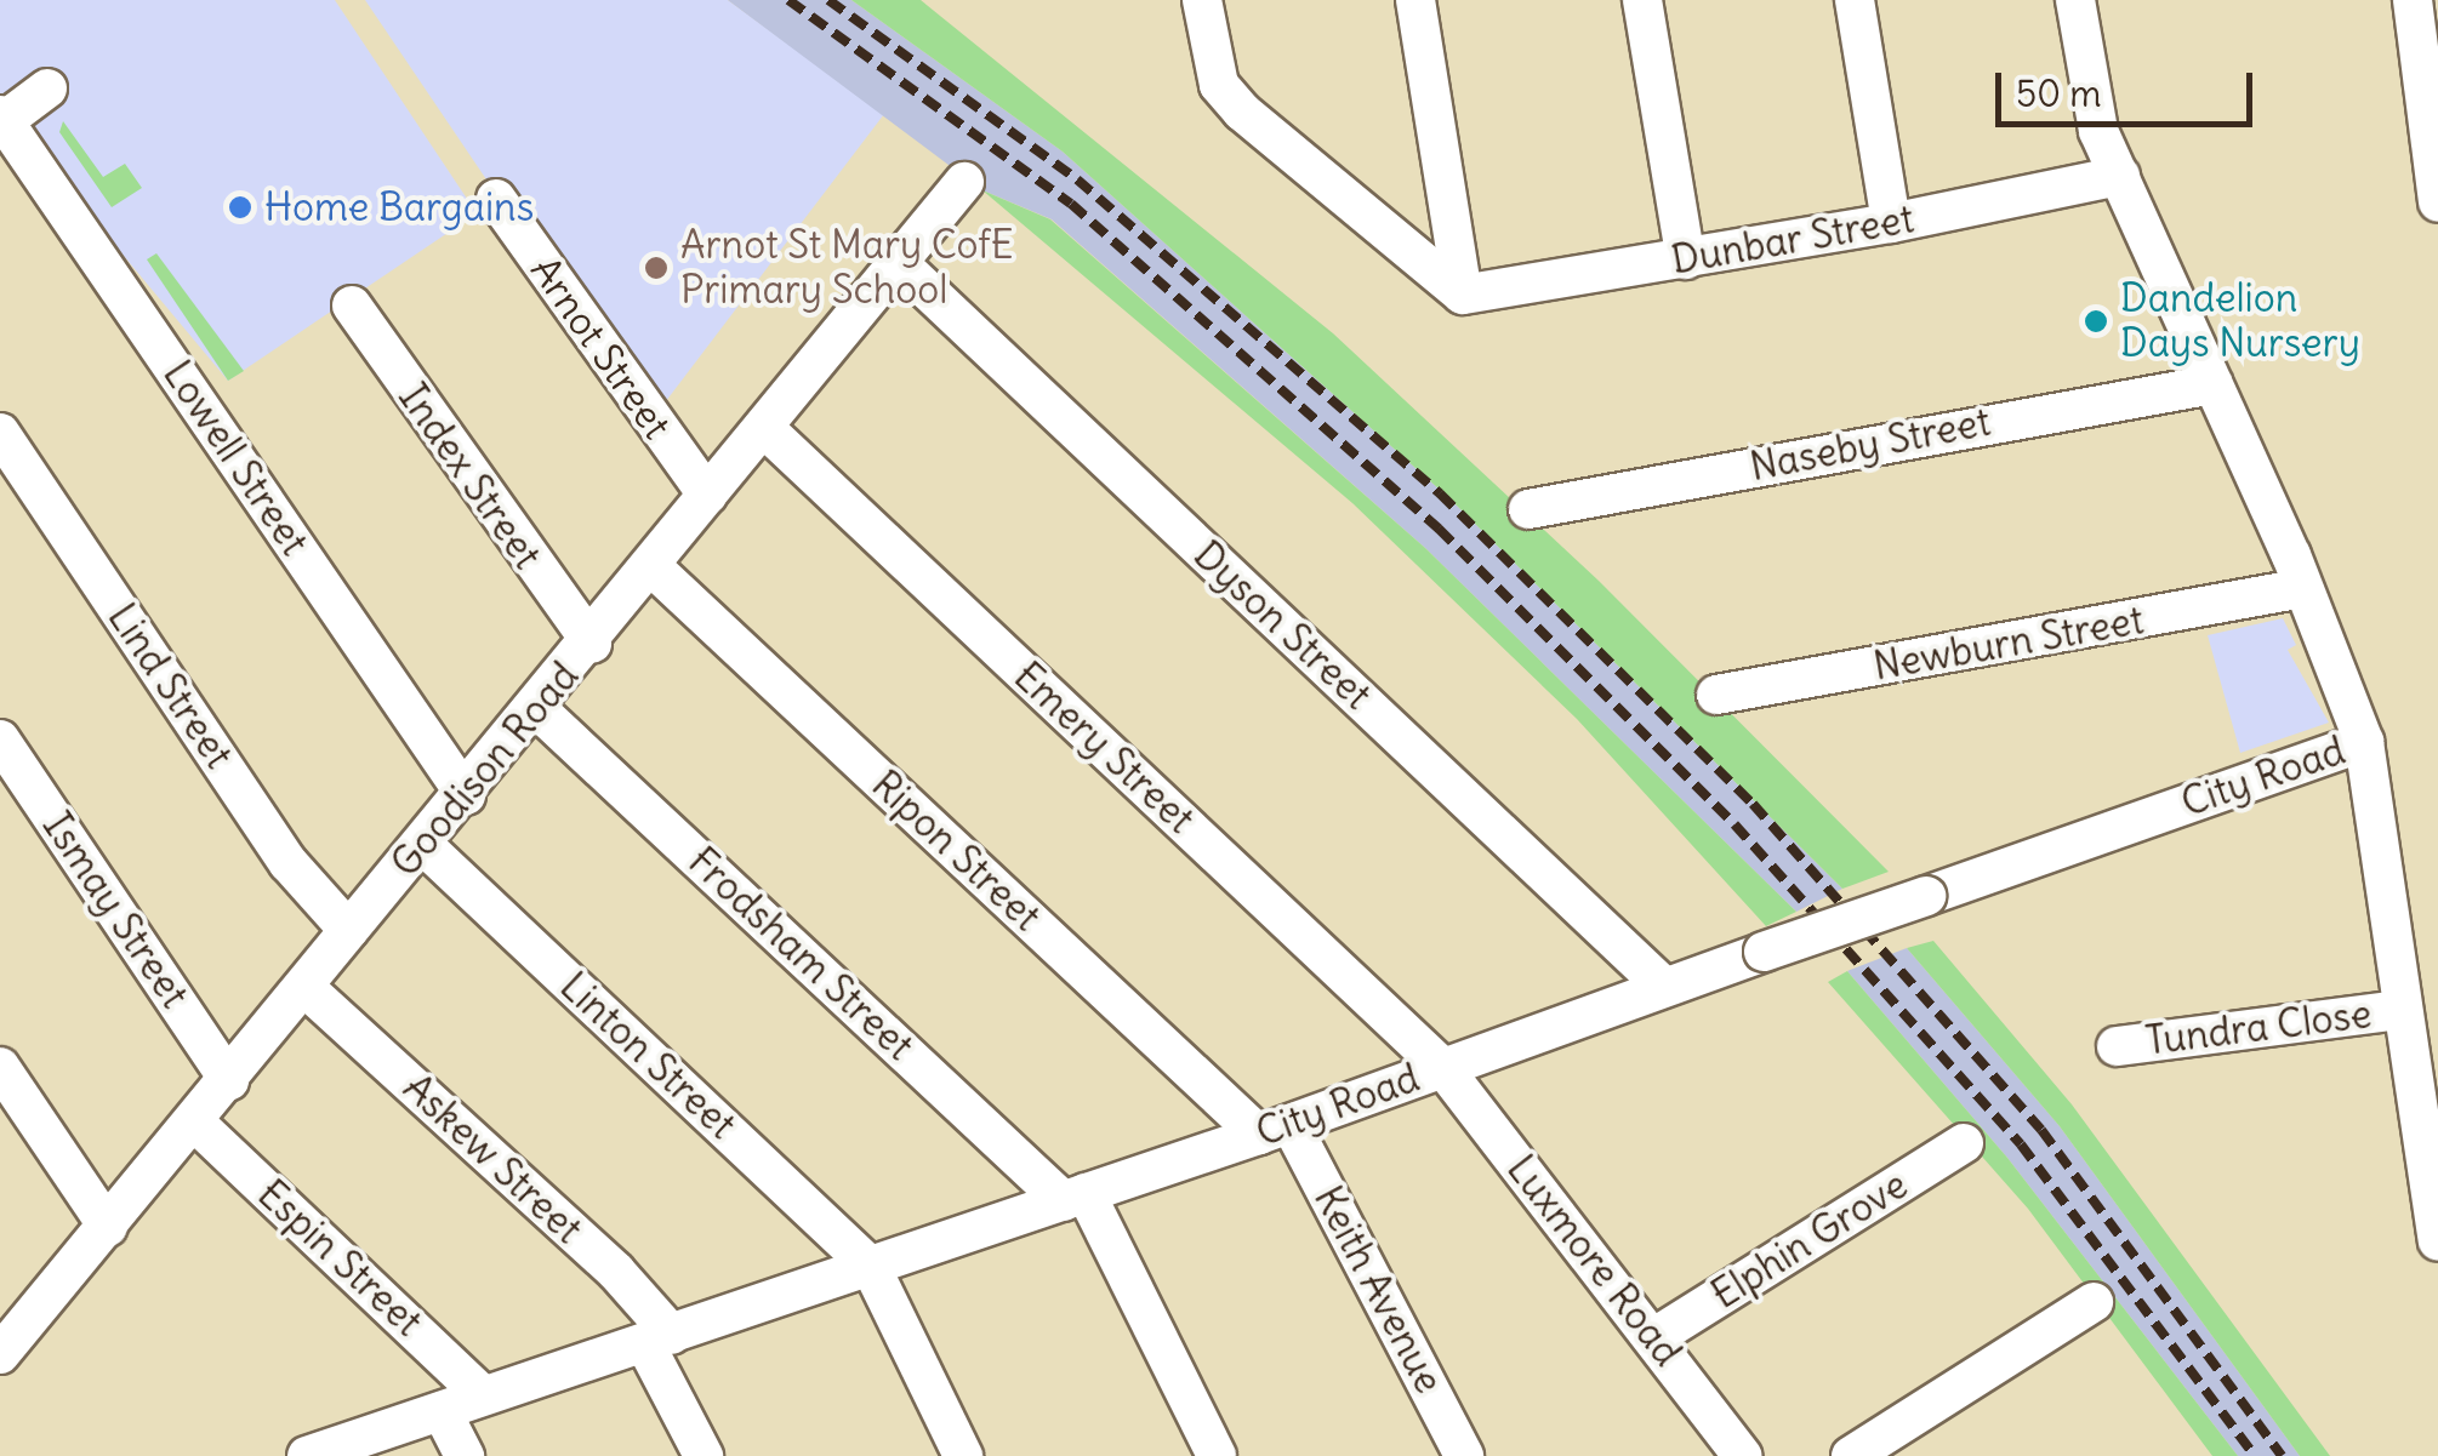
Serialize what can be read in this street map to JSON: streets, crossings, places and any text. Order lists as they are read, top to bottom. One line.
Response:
{"streets":{"street":["Dunbar Street","Arnot Street","Naseby Street","Lowell Street","Index Street","Dyson Street","Newburn Street","Lind Street","Emery Street","Goodison Road","City Road","Ripon Street","Ismay Street","Frodsham Street","Tundra Close","Linton Street","Askew Street","Elphin Grove","Espin Street","Luxmore Road","Keith Avenue"]},"crossings":[["Arnot Street","Goodison Road"],["Lowell Street","Goodison Road"],["Index Street","Goodison Road"],["Dyson Street","Goodison Road"],["Dyson Street","City Road"],["Lind Street","Goodison Road"],["Emery Street","Goodison Road"],["Emery Street","City Road"],["Emery Street","Luxmore Road"],["Goodison Road","Ripon Street"],["Goodison Road","Ismay Street"],["Goodison Road","Frodsham Street"],["Goodison Road","Linton Street"],["Goodison Road","Askew Street"],["Goodison Road","Espin Street"],["City Road","Ripon Street"],["City Road","Frodsham Street"],["City Road","Linton Street"],["City Road","Askew Street"],["City Road","Espin Street"],["City Road","Luxmore Road"],["City Road","Keith Avenue"],["Ripon Street","Keith Avenue"],["Elphin Grove","Luxmore Road"]],"places":["Home Bargains","Arnot St Mary CofE Primary School","Dandelion Days Nursery"],"scale_bar":"50 m"}
